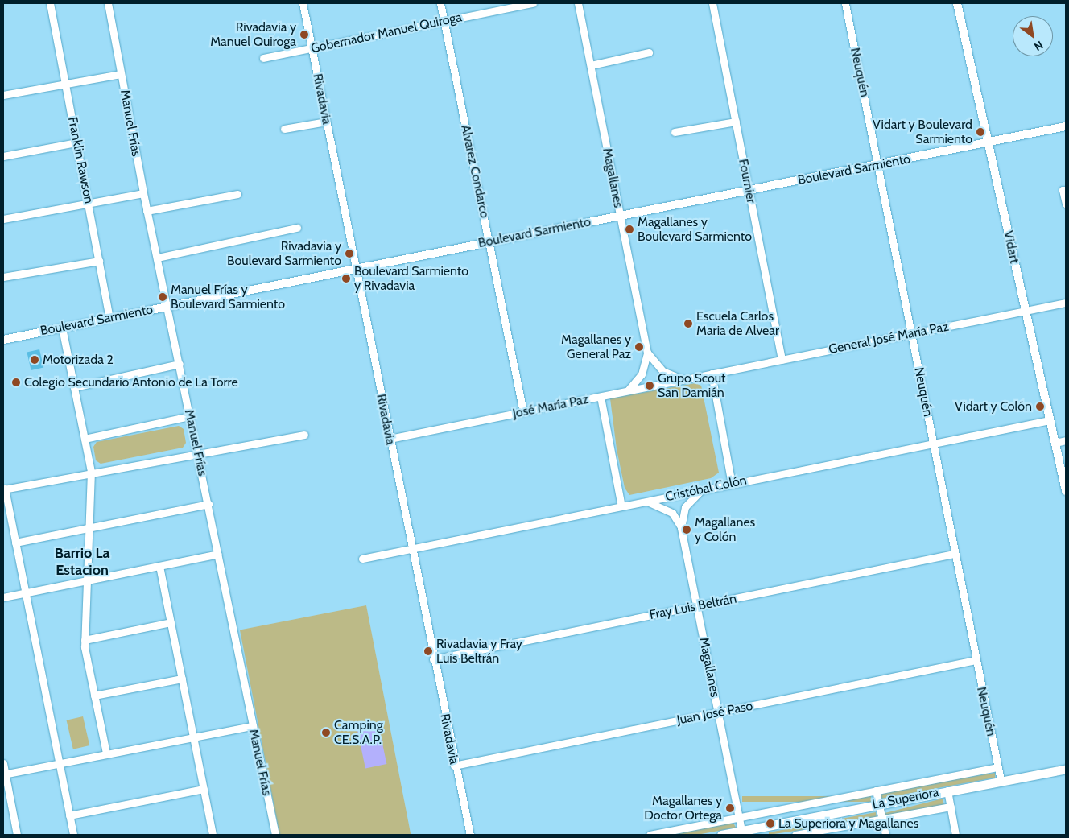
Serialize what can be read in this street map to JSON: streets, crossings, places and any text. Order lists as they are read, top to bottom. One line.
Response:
{"streets":{"main road":["La Superiora"],"street":["Gobernador Manuel Quiroga","Neuquén","Rivadavia","Manuel Frías","Franklin Rawson","Boulevard Sarmiento","Alvarez Condarco","Magallanes","Fournier","Vidart","General José María Paz","José María Paz","Cristóbal Colón","Fray Luis Beltrán","Juan José Paso"]},"crossings":[["Gobernador Manuel Quiroga","Rivadavia"],["Gobernador Manuel Quiroga","Alvarez Condarco"],["Neuquén","Boulevard Sarmiento"],["Neuquén","General José María Paz"],["Neuquén","Cristóbal Colón"],["Neuquén","Fray Luis Beltrán"],["Neuquén","Juan José Paso"],["Neuquén","La Superiora"],["Rivadavia","Boulevard Sarmiento"],["Rivadavia","José María Paz"],["Rivadavia","Cristóbal Colón"],["Rivadavia","Fray Luis Beltrán"],["Rivadavia","Juan José Paso"],["Manuel Frías","Boulevard Sarmiento"],["Franklin Rawson","Boulevard Sarmiento"],["Boulevard Sarmiento","Alvarez Condarco"],["Boulevard Sarmiento","Magallanes"],["Boulevard Sarmiento","Fournier"],["Boulevard Sarmiento","Vidart"],["Alvarez Condarco","José María Paz"],["Magallanes","Cristóbal Colón"],["Magallanes","Fray Luis Beltrán"],["Magallanes","Juan José Paso"],["Magallanes","La Superiora"],["Fournier","General José María Paz"],["Vidart","General José María Paz"],["Vidart","Cristóbal Colón"],["General José María Paz","José María Paz"]],"districts":["Barrio La Estacion"],"places":["Rivadavia y Manuel Quiroga","Vidart y Boulevard Sarmiento","Magallanes y Boulevard Sarmiento","Rivadavia y Boulevard Sarmiento","Boulevard Sarmiento y Rivadavia","Manuel Frías y Boulevard Sarmiento","Escuela Carlos Maria de Alvear","Magallanes y General Paz","Motorizada 2","Colegio Secundario Antonio de La Torre","Grupo Scout San Damián","Vidart y Colón","Magallanes y Colón","Rivadavia y Fray Luis Beltrán","Camping CE.S.A.P.","Magallanes y Doctor Ortega","La Superiora y Magallanes"],"north":"bottom right"}
